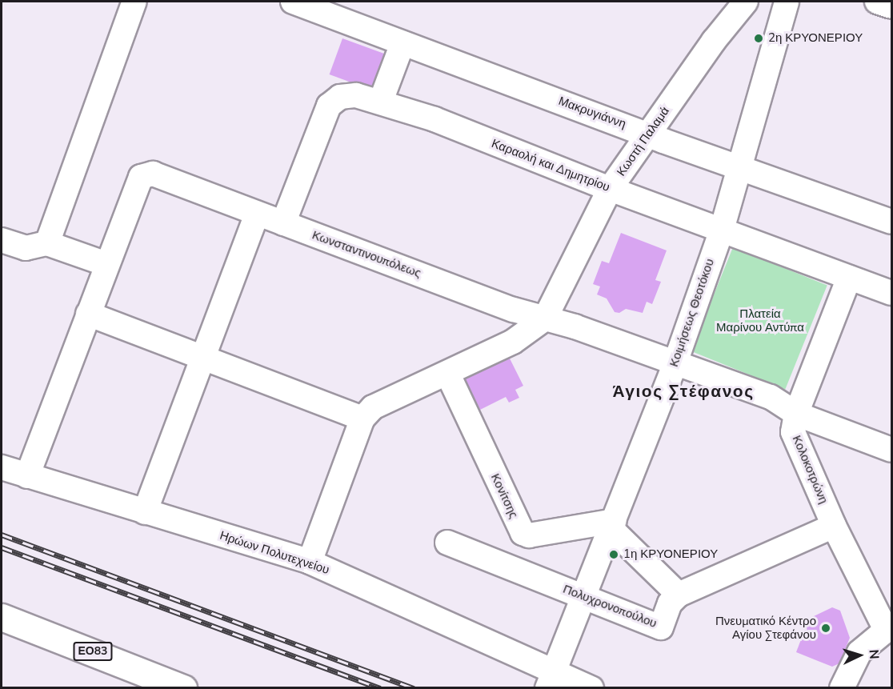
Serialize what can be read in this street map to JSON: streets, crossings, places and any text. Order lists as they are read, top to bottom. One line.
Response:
{"streets":{"main road":["ΕΟ83"],"street":["Μακρυγιάννη","Κωστή Παλαμά","Καραολή και Δημητρίου","Κωνσταντινουπόλεως","Κοιμήσεως Θεοτόκου","Κολοκοτρώνη","Κονίτσης","Ηρώων Πολυτεχνείου","Πολυχρονοπούλου"]},"crossings":[["Μακρυγιάννη","Κωστή Παλαμά"],["Μακρυγιάννη","Κοιμήσεως Θεοτόκου"],["Κωστή Παλαμά","Καραολή και Δημητρίου"],["Κωστή Παλαμά","Κωνσταντινουπόλεως"],["Καραολή και Δημητρίου","Κωνσταντινουπόλεως"],["Καραολή και Δημητρίου","Κοιμήσεως Θεοτόκου"],["Καραολή και Δημητρίου","Κολοκοτρώνη"],["Κωνσταντινουπόλεως","Κοιμήσεως Θεοτόκου"],["Κωνσταντινουπόλεως","Κολοκοτρώνη"],["Κωνσταντινουπόλεως","Ηρώων Πολυτεχνείου"],["Κοιμήσεως Θεοτόκου","Ηρώων Πολυτεχνείου"],["Κοιμήσεως Θεοτόκου","Πολυχρονοπούλου"]],"districts":["Άγιος Στέφανος"],"parks":["Πλατεία Μαρίνου Αντύπα"],"places":["2η ΚΡΥΟΝΕΡΙΟΥ","1η ΚΡΥΟΝΕΡΙΟΥ","Πνευματικό Κέντρο Αγίου Στεφάνου"],"north":"right"}
